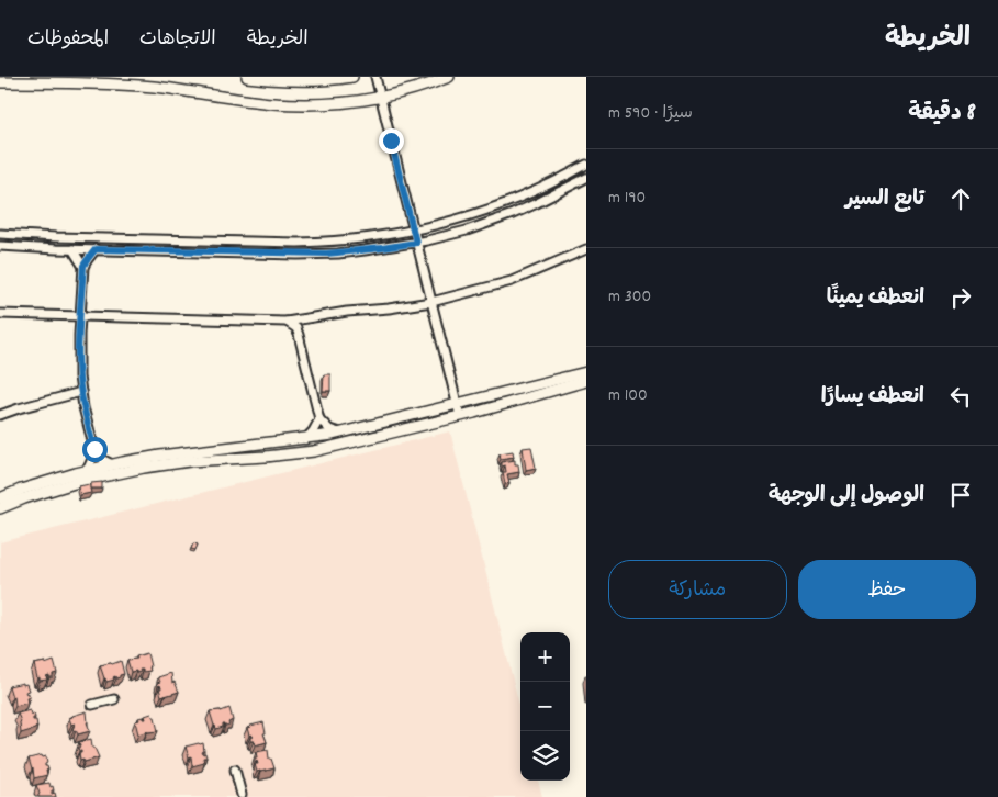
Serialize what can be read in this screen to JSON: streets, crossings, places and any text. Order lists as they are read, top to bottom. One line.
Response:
{"page":{"header":"الخريطة","nav":["الخريطة","الاتجاهات","المحفوظات"],"heading":["8 دقيقة","سيرًا · 590 m"],"list":[["تابع السير","190 m"],["انعطف يمينًا","300 m"],["انعطف يسارًا","100 m"],"الوصول إلى الوجهة"],"buttons":["حفظ","مشاركة"],"map_buttons":["+","−"]}}
